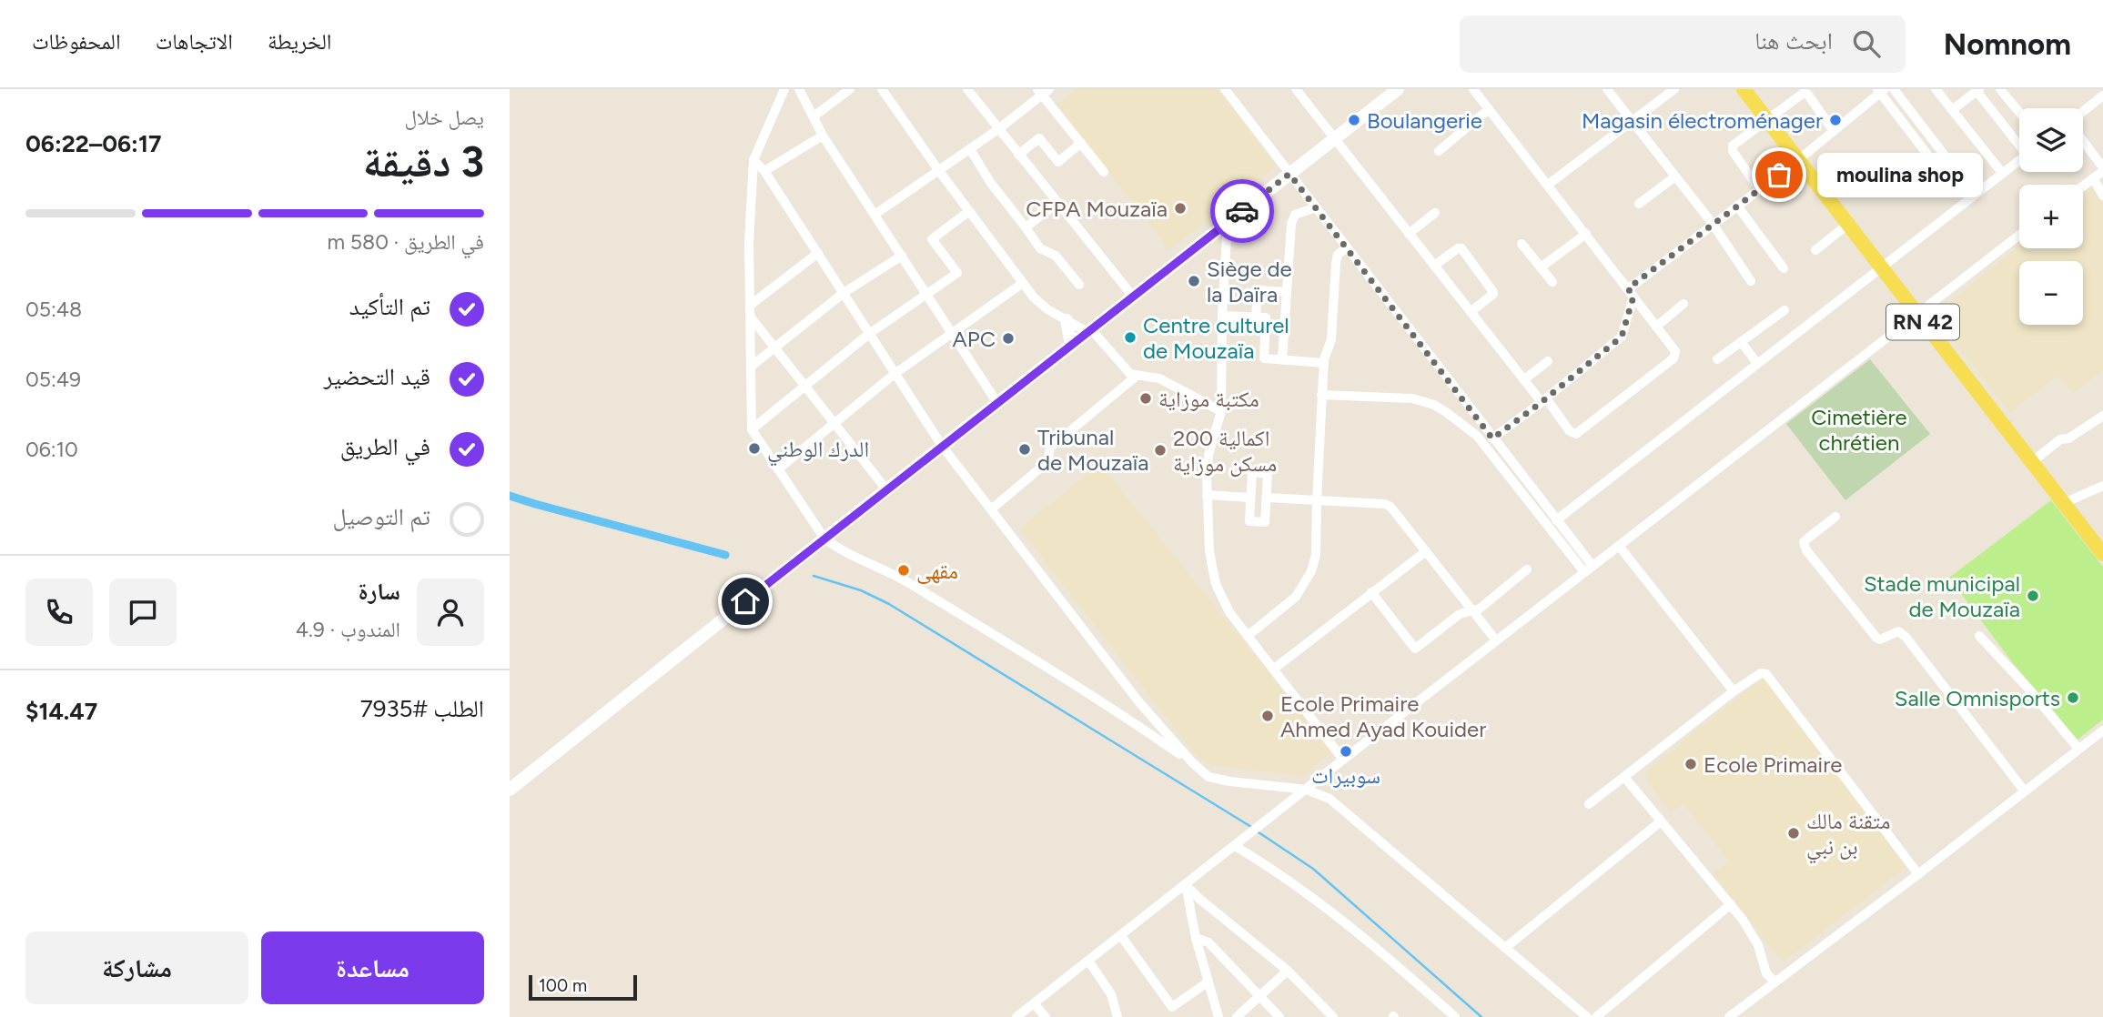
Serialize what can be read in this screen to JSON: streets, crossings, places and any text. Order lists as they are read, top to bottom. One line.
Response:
{"streets":{"main road":["RN 42"]},"parks":["Cimetière chrétien"],"places":["Boulangerie","Magasin électroménager","moulina shop","CFPA Mouzaïa","Siège de la Daïra","Centre culturel de Mouzaïa","APC","مكتبة موزاية","الدرك الوطني","Tribunal de Mouzaïa","اكمالية 200 مسكن موزاية","مقهى","Stade municipal de Mouzaïa","Salle Omnisports","Ecole Primaire Ahmed Ayad Kouider","سوبيرات","Ecole Primaire","متقنة مالك بن نبي"],"scale_bar":"100 m","page":{"header":"Nomnom","search":"ابحث هنا","nav":["الخريطة","الاتجاهات","المحفوظات"],"heading":["3 دقيقة","يصل خلال","06:17–06:22"],"panel":["سارة","المندوب · 4.9","الطلب #7935","$14.47"],"map_buttons":["+","−"],"bubble":"moulina shop","bar":"في الطريق · 580 m","list":[["تم التأكيد","05:48"],["قيد التحضير","05:49"],["في الطريق","06:10"],"تم التوصيل"],"buttons":["مساعدة","مشاركة"],"scale":"100 m"}}
